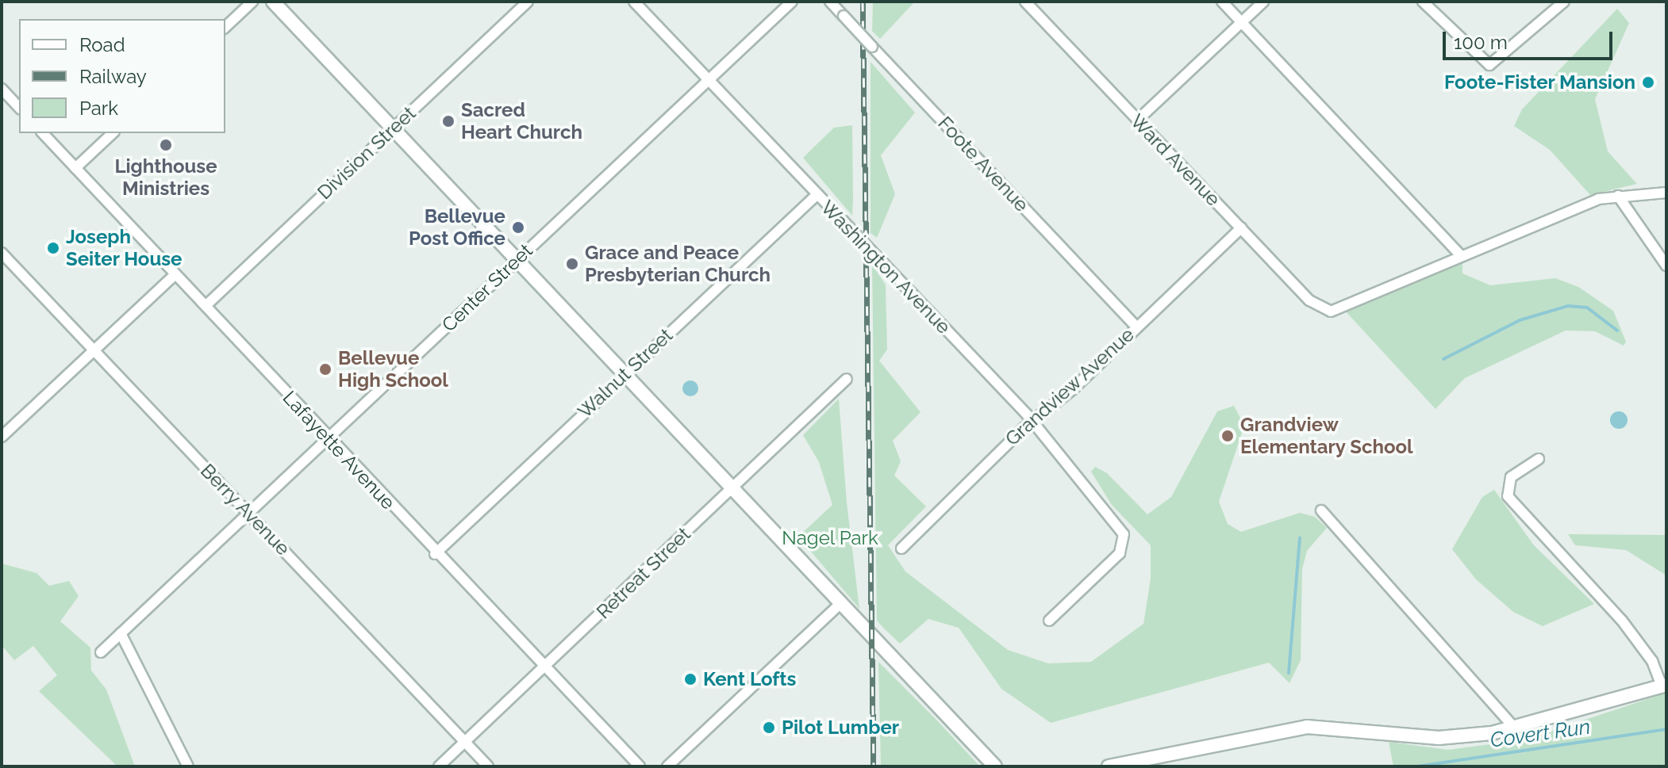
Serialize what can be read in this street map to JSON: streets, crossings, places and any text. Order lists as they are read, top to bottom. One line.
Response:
{"streets":{"street":["Division Street","Ward Avenue","Foote Avenue","Washington Avenue","Center Street","Walnut Street","Grandview Avenue","Lafayette Avenue","Berry Avenue","Retreat Street"]},"crossings":[["Division Street","Lafayette Avenue"],["Ward Avenue","Grandview Avenue"],["Foote Avenue","Grandview Avenue"],["Washington Avenue","Center Street"],["Washington Avenue","Walnut Street"],["Washington Avenue","Grandview Avenue"],["Center Street","Lafayette Avenue"],["Center Street","Berry Avenue"],["Walnut Street","Lafayette Avenue"],["Lafayette Avenue","Retreat Street"],["Berry Avenue","Retreat Street"]],"water":["Covert Run"],"parks":["Nagel Park"],"places":["Foote-Fister Mansion","Sacred Heart Church","Lighthouse Ministries","Bellevue Post Office","Joseph Seiter House","Grace and Peace Presbyterian Church","Bellevue High School","Grandview Elementary School","Kent Lofts","Pilot Lumber"],"legend":["Road","Railway","Park"],"scale_bar":"100 m"}
